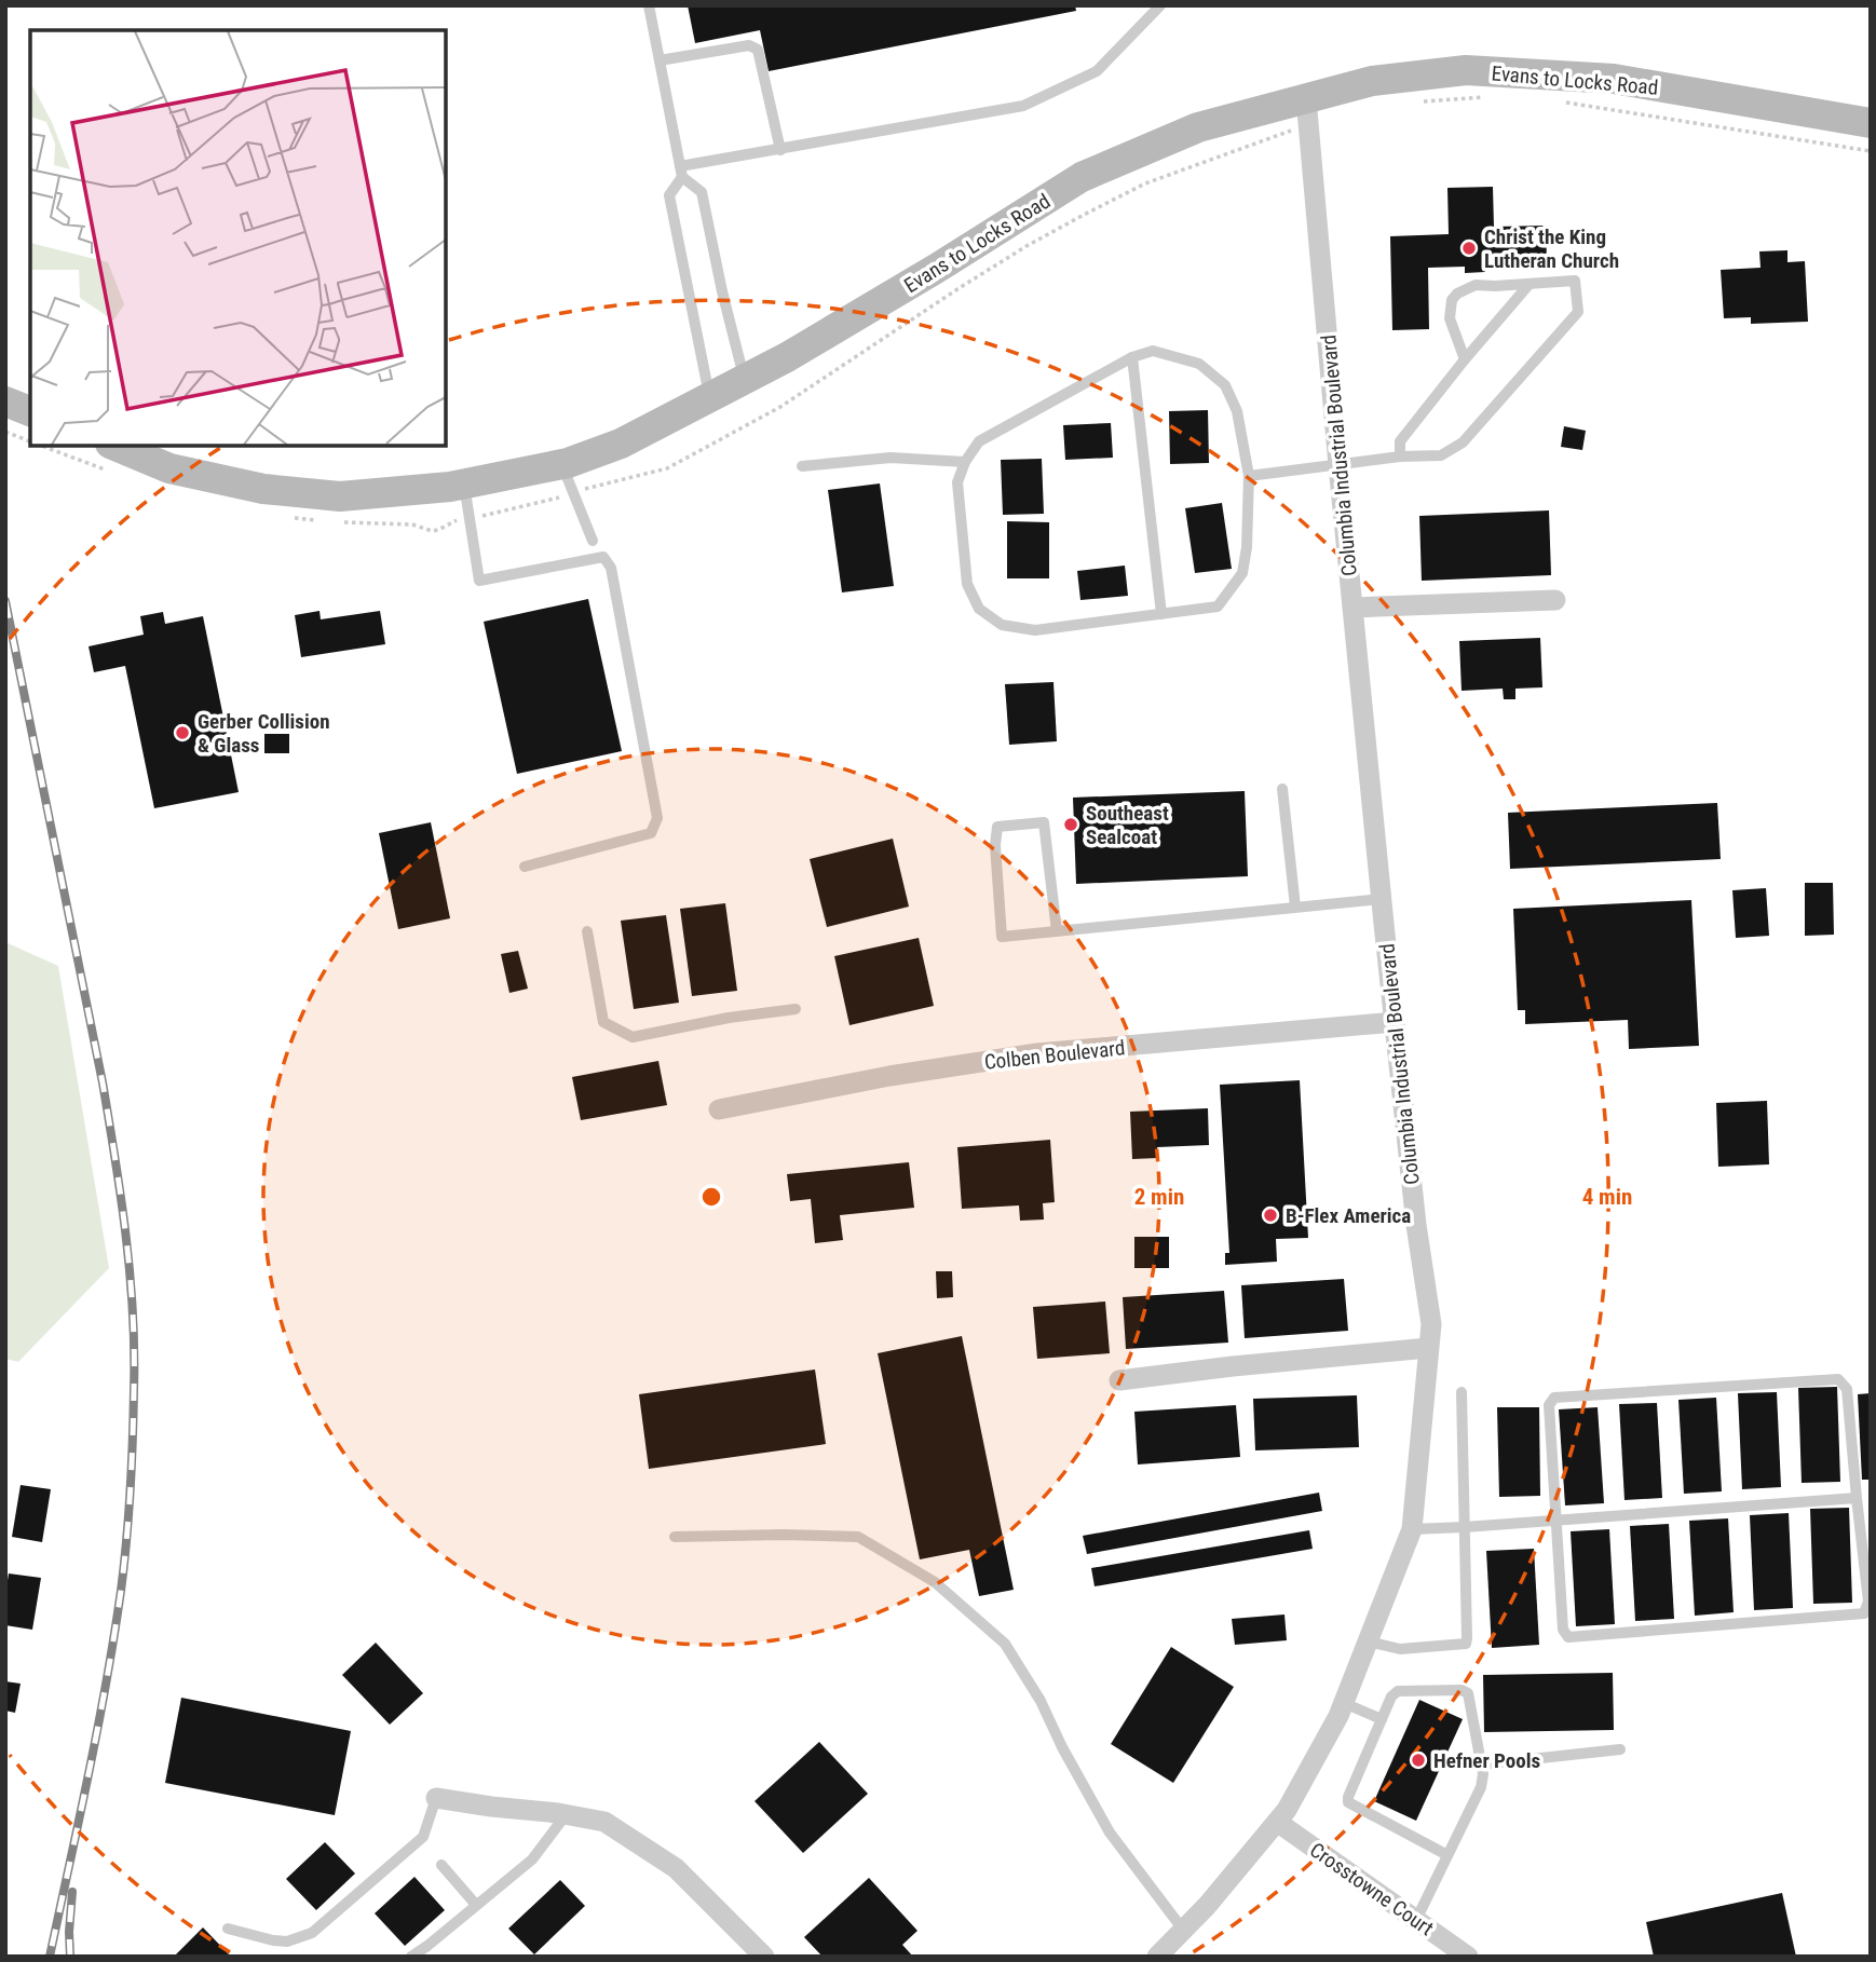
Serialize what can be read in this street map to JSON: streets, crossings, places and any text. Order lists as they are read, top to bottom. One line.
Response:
{"streets":{"street":["Evans to Locks Road","Columbia Industrial Boulevard","Colben Boulevard","Crosstowne Court"]},"crossings":[["Evans to Locks Road","Columbia Industrial Boulevard"],["Columbia Industrial Boulevard","Colben Boulevard"],["Columbia Industrial Boulevard","Crosstowne Court"]],"places":["Christ the King Lutheran Church","Gerber Collision & Glass","Southeast Sealcoat","B-Flex America","Hefner Pools"],"rings":["2 min","4 min"]}
